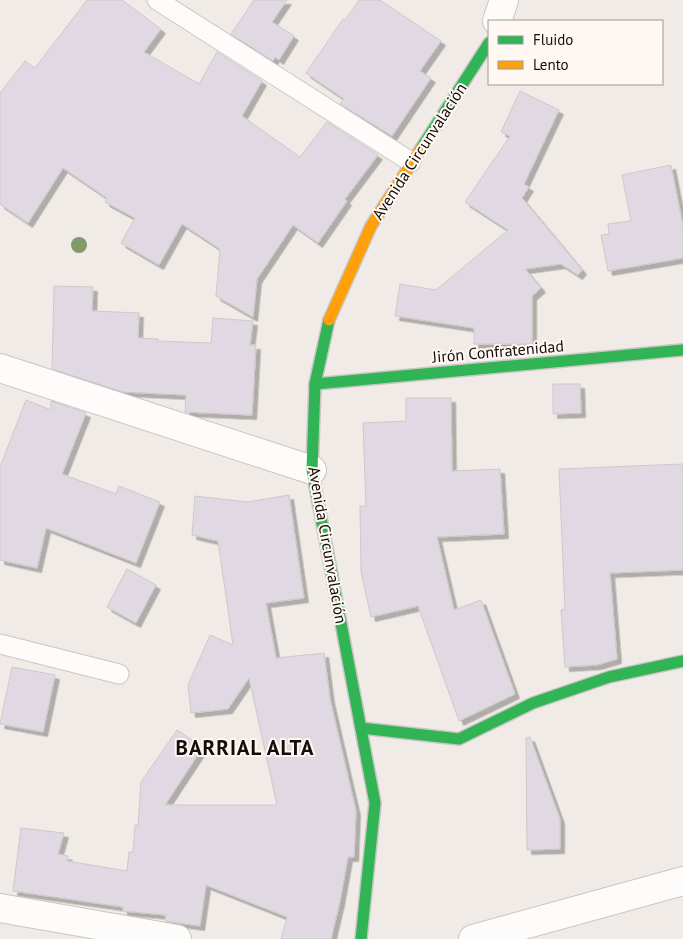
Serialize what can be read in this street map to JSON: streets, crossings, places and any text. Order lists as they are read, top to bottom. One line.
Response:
{"streets":{"street":["Avenida Circunvalación","Jirón Confratenidad"]},"crossings":[["Avenida Circunvalación","Jirón Confratenidad"]],"districts":["BARRIAL ALTA"],"legend":["Fluido","Lento"]}
